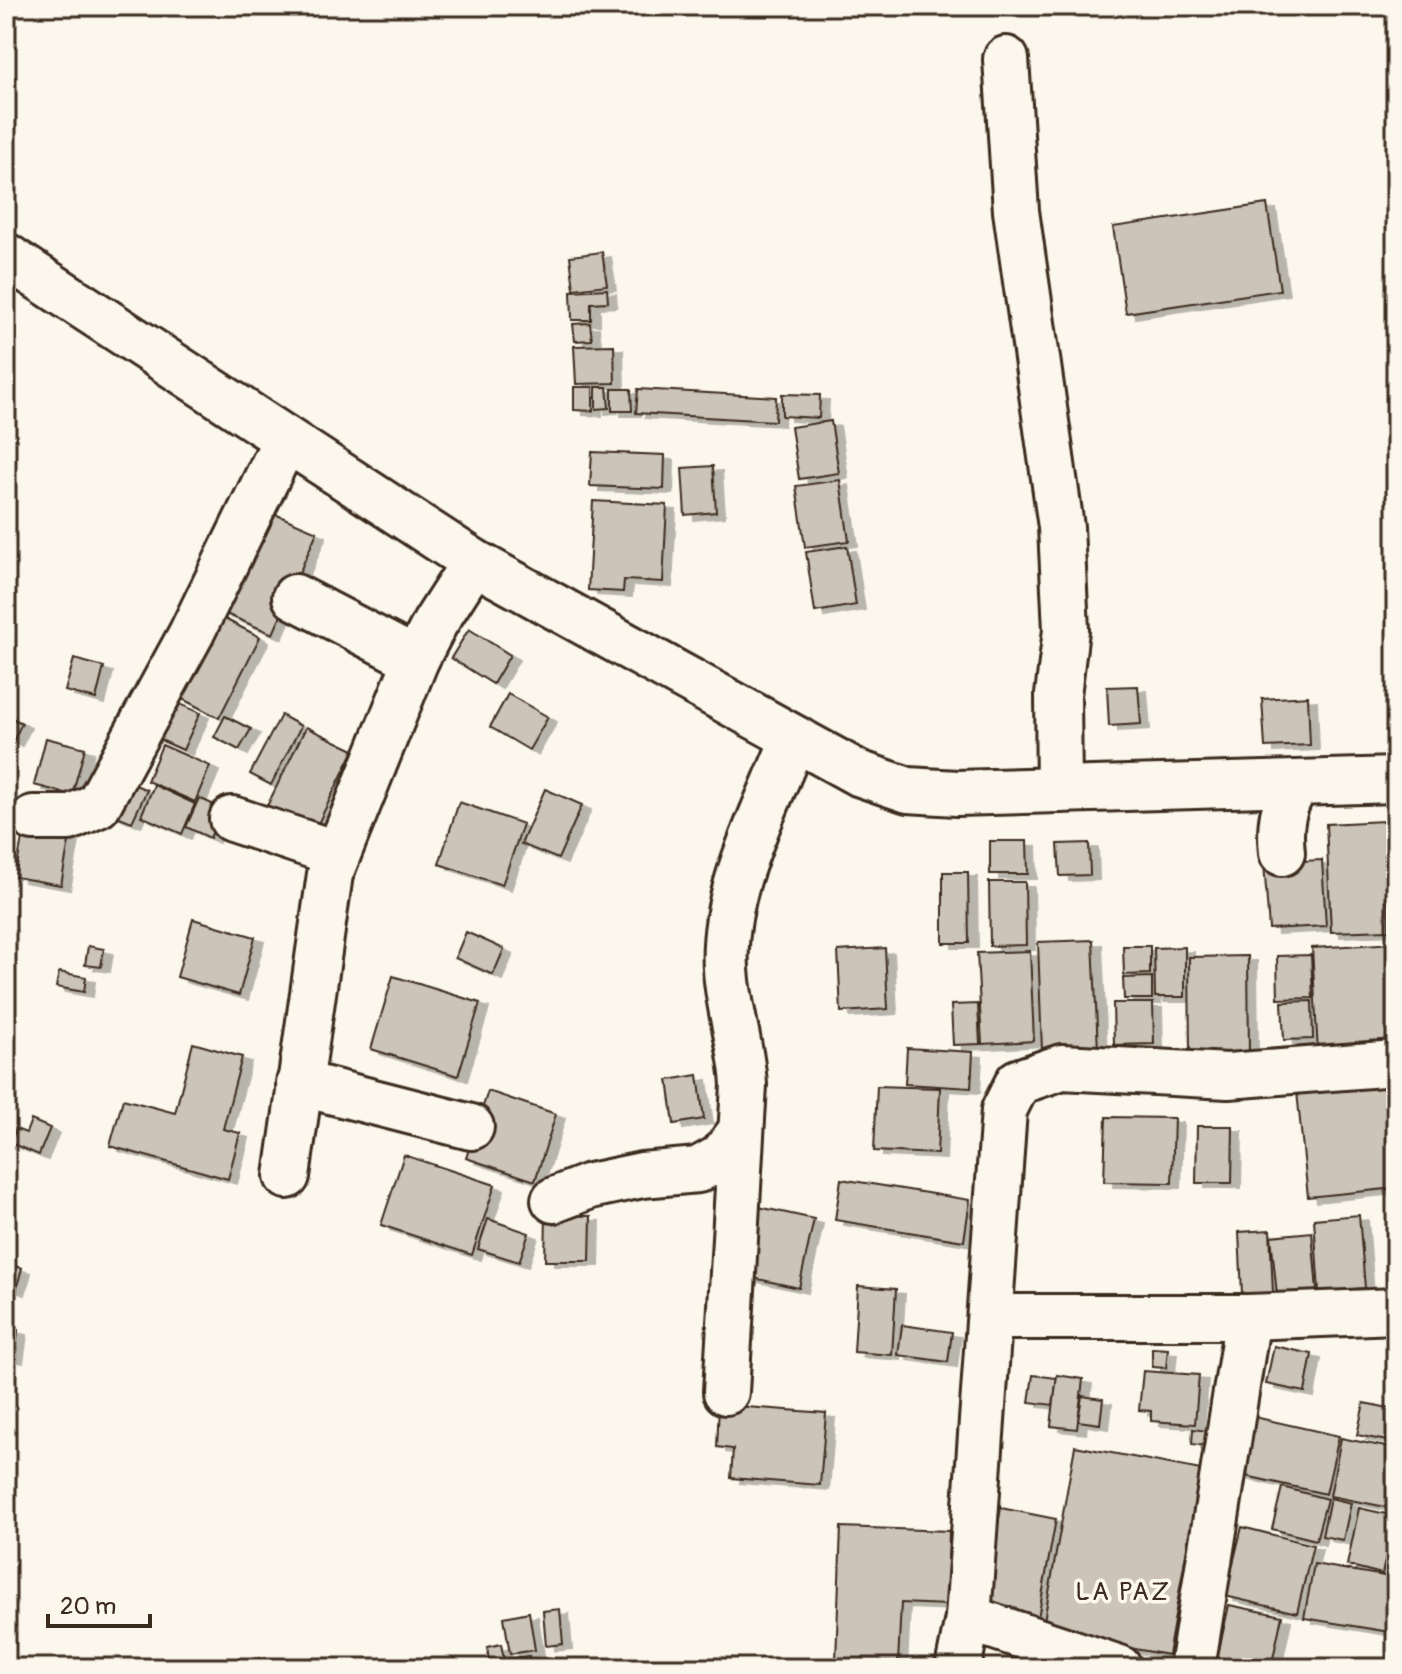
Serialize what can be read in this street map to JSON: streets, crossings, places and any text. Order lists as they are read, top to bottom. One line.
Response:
{"districts":["LA PAZ"],"scale_bar":"20 m"}
